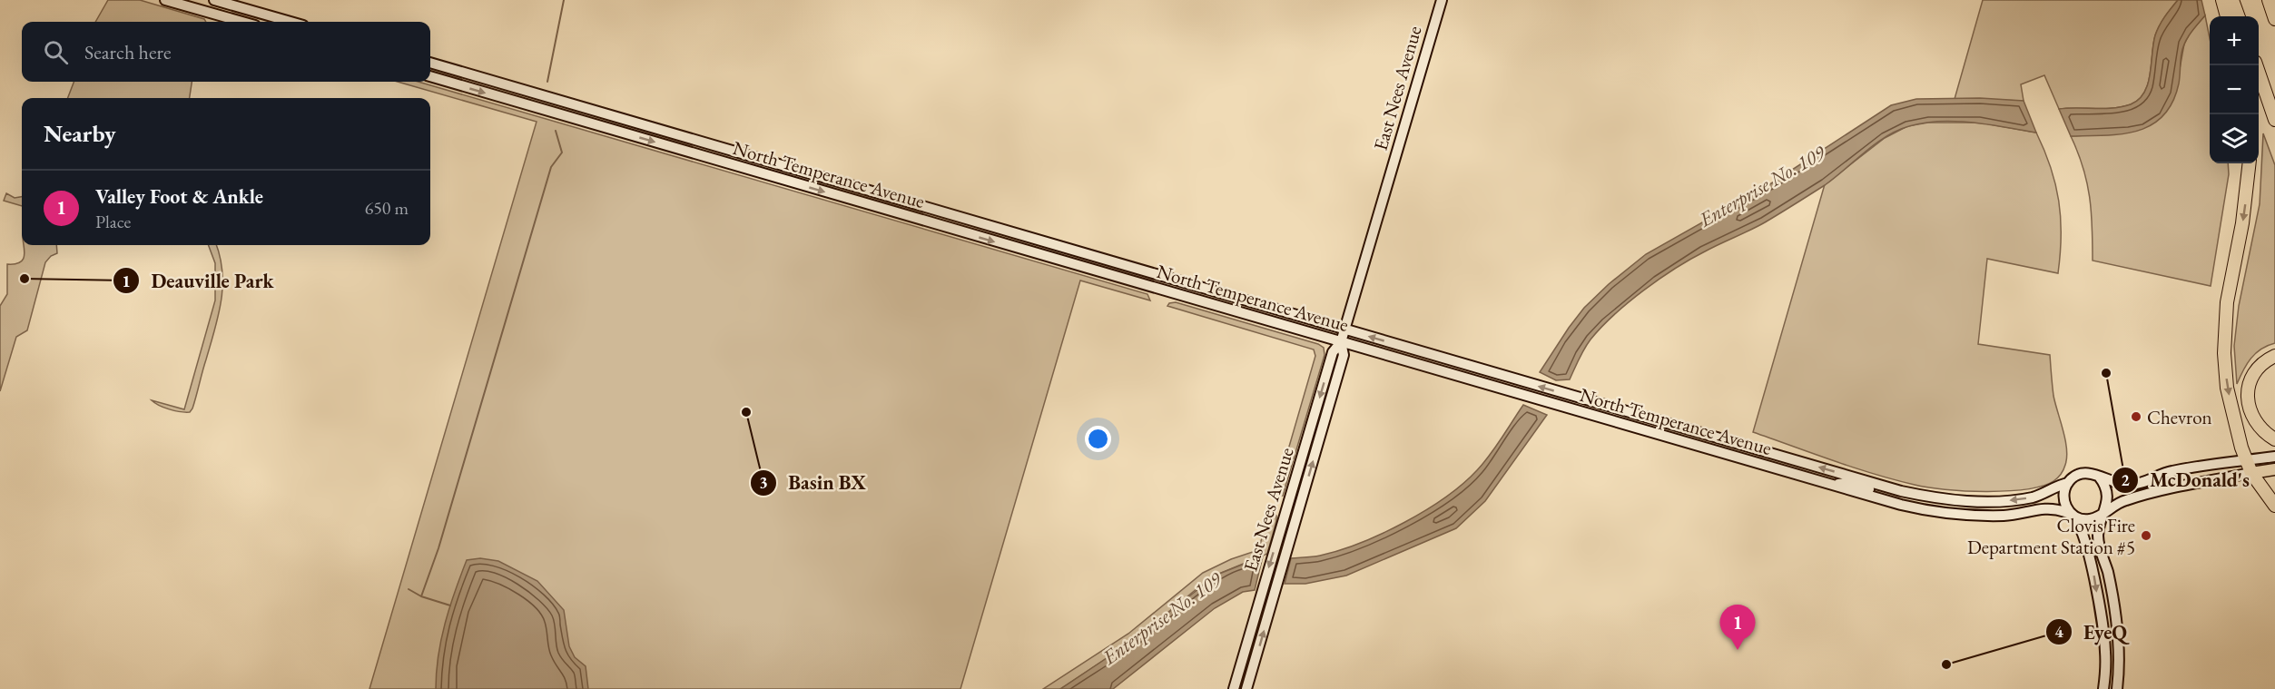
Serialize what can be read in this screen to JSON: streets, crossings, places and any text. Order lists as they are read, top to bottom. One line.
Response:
{"streets":{"main road":["East Nees Avenue","North Temperance Avenue"]},"crossings":[["East Nees Avenue","North Temperance Avenue"]],"water":["Enterprise No. 109"],"places":["Deauville Park","McDonald's","Basin BX","Chevron","Clovis Fire Department Station #5","EyeQ"],"page":{"map_buttons":["+","−"],"search":"Search here","heading":"Nearby","list":[{"mark":"1","name":"Valley Foot & Ankle","note":"Place","value":"650 m"}],"pins":"1"}}
